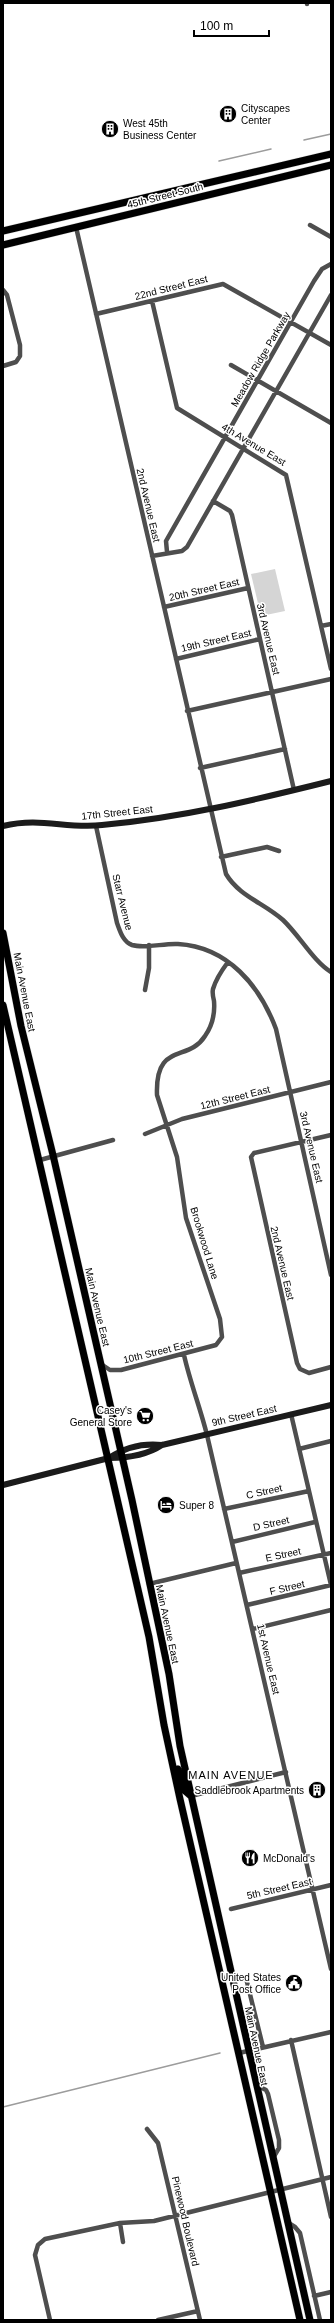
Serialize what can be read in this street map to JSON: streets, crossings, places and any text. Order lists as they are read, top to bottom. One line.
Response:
{"streets":{"main road":["45th Street South","Main Avenue East"],"street":["22nd Street East","Meadow Ridge Parkway","4th Avenue East","2nd Avenue East","20th Street East","3rd Avenue East","19th Street East","17th Street East","Starr Avenue","12th Street East","Brookwood Lane","10th Street East","9th Street East","C Street","D Street","E Street","F Street","1st Avenue East","5th Street East","Pinewood Boulevard"]},"crossings":[["45th Street South","2nd Avenue East"],["22nd Street East","Meadow Ridge Parkway"],["22nd Street East","4th Avenue East"],["22nd Street East","2nd Avenue East"],["Meadow Ridge Parkway","4th Avenue East"],["2nd Avenue East","20th Street East"],["2nd Avenue East","3rd Avenue East"],["2nd Avenue East","19th Street East"],["2nd Avenue East","17th Street East"],["20th Street East","3rd Avenue East"],["3rd Avenue East","19th Street East"],["3rd Avenue East","17th Street East"],["3rd Avenue East","Starr Avenue"],["3rd Avenue East","12th Street East"],["17th Street East","Starr Avenue"],["Starr Avenue","12th Street East"],["Starr Avenue","Brookwood Lane"],["Main Avenue East","10th Street East"],["Main Avenue East","9th Street East"],["12th Street East","Brookwood Lane"],["Brookwood Lane","10th Street East"],["10th Street East","1st Avenue East"],["9th Street East","1st Avenue East"],["C Street","1st Avenue East"],["D Street","1st Avenue East"],["E Street","1st Avenue East"],["F Street","1st Avenue East"],["1st Avenue East","5th Street East"]],"districts":["MAIN AVENUE"],"places":{"building":["Cityscapes Center","West 45th Business Center","Saddlebrook Apartments"],"supermarket":["Casey's General Store"],"hotel":["Super 8"],"restaurant":["McDonald's"],"public building":["United States Post Office"]},"scale_bar":"100 m"}
